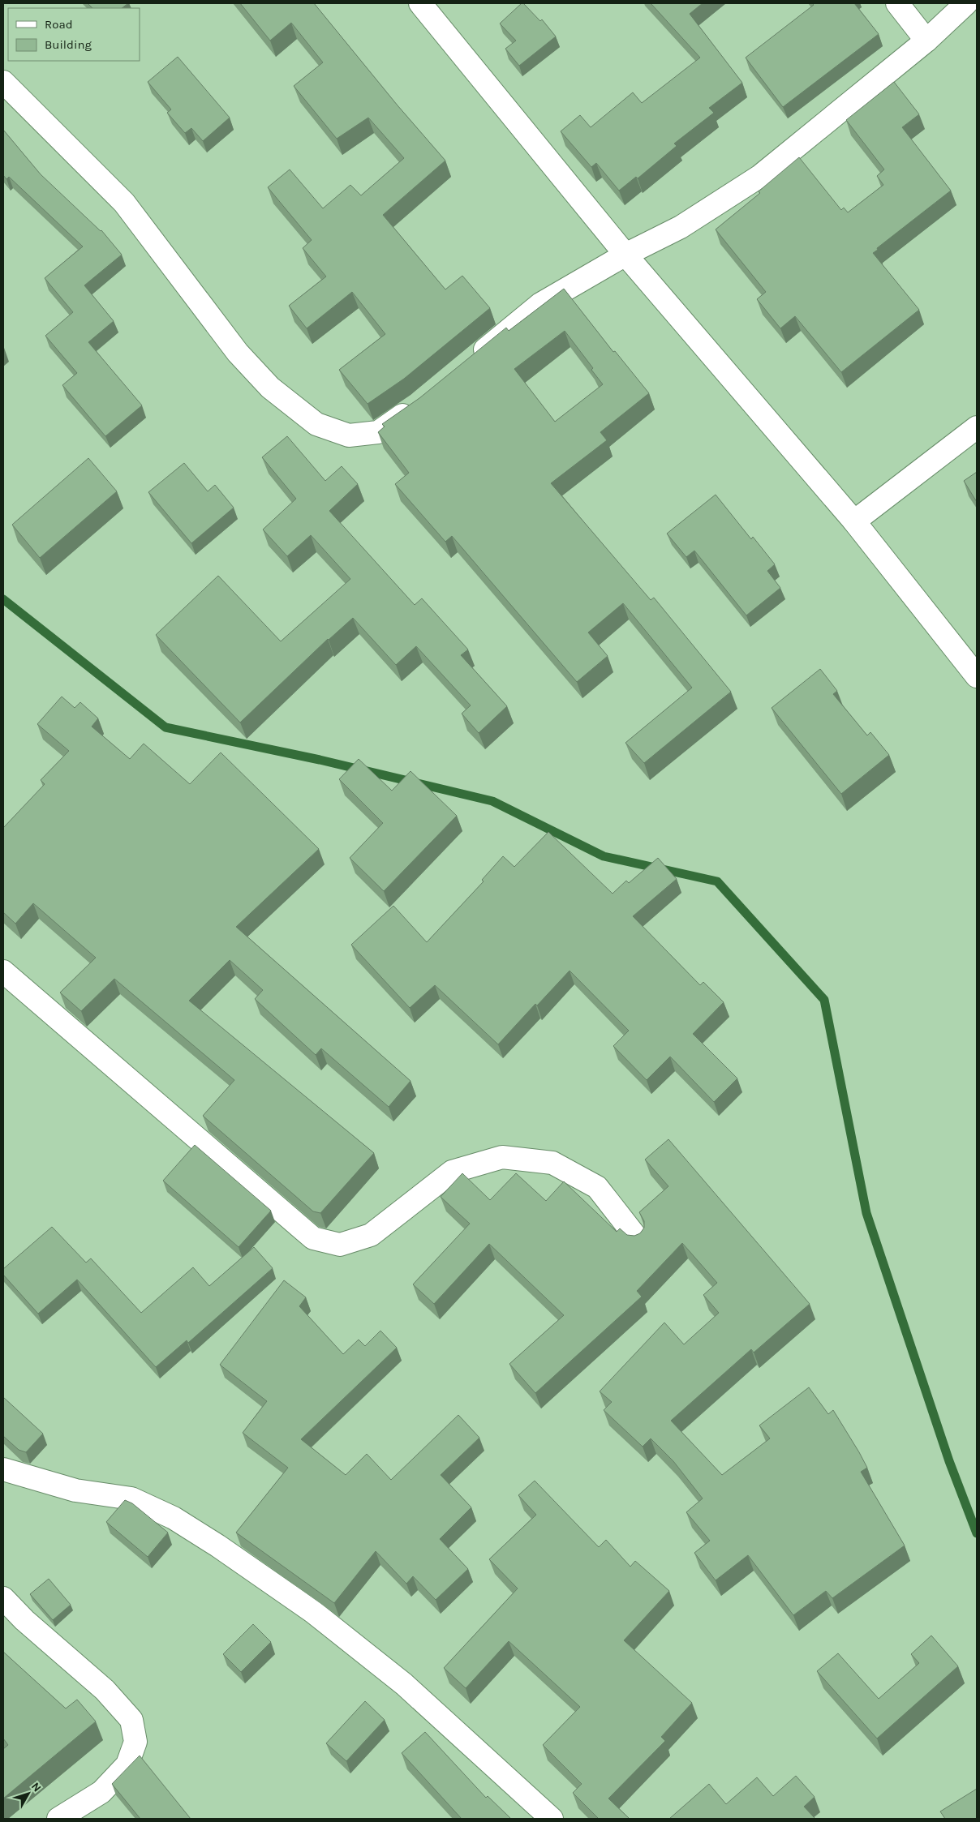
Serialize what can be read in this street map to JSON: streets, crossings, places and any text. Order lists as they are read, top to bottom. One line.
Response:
{"legend":["Road","Building"],"north":"top right"}
